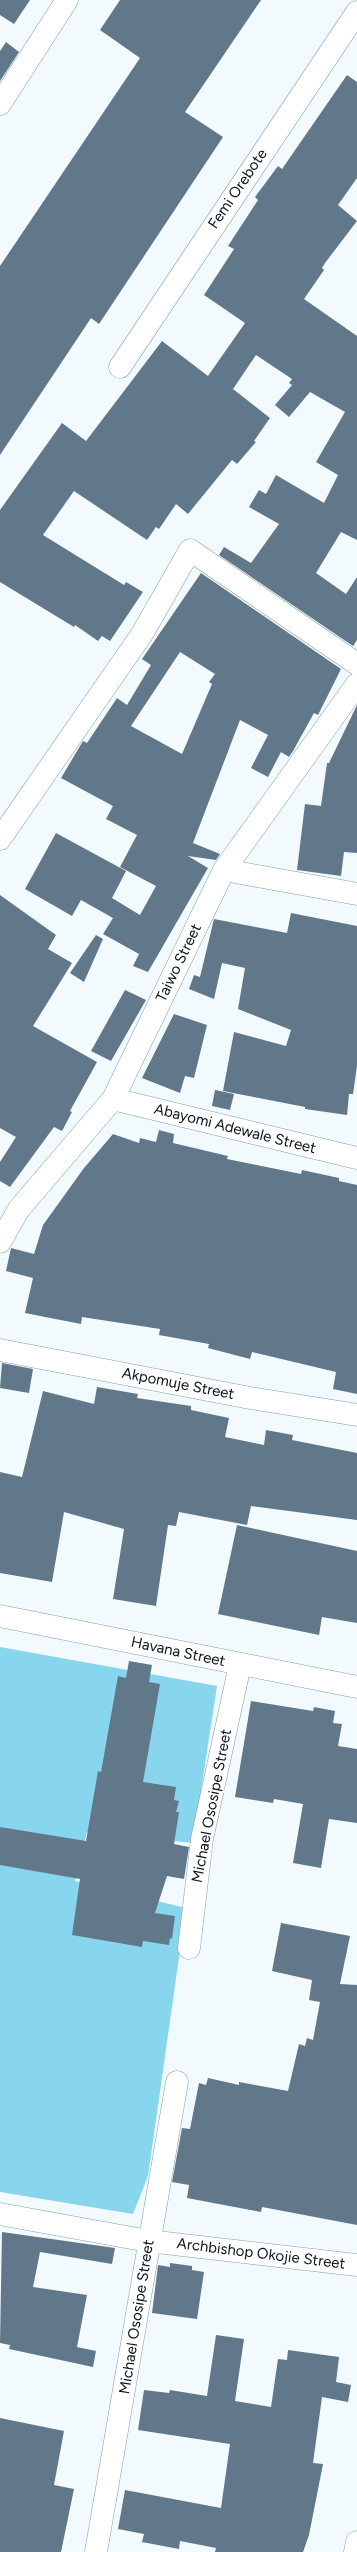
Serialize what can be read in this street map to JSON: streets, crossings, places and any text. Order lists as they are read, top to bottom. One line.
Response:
{"streets":{"street":["Femi Orebote","Taiwo Street","Abayomi Adewale Street","Akpomuje Street","Havana Street","Michael Ososipe Street","Archbishop Okojie Street"]},"crossings":[["Taiwo Street","Abayomi Adewale Street"],["Havana Street","Michael Ososipe Street"],["Michael Ososipe Street","Archbishop Okojie Street"]]}
